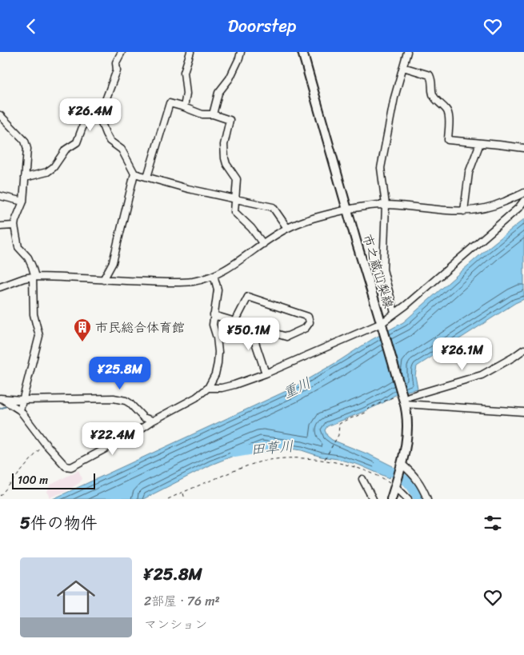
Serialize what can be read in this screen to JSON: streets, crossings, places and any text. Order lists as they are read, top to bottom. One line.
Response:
{"streets":{"main road":["市之蔵山梨線"]},"water":["重川","田草川"],"places":{"building":["市民総合体育館"]},"scale_bar":"100 m","page":{"header":"Doorstep","price":["¥26.4M","¥50.1M","¥26.1M","¥25.8M","¥22.4M"],"scale":"100 m","heading":"5件の物件","list":[{"name":"¥25.8M","note":"2部屋 · 76 m² · マンション"}]}}
